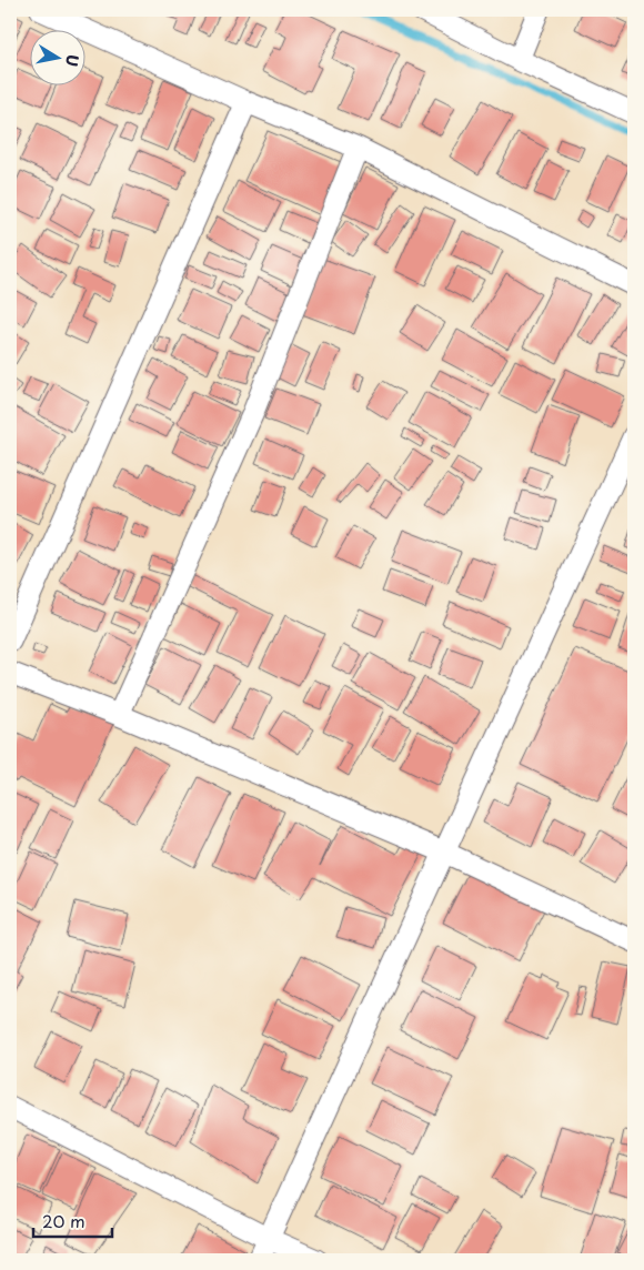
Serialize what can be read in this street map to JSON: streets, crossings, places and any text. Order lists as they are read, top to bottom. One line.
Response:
{"scale_bar":"20 m","north":"right"}
